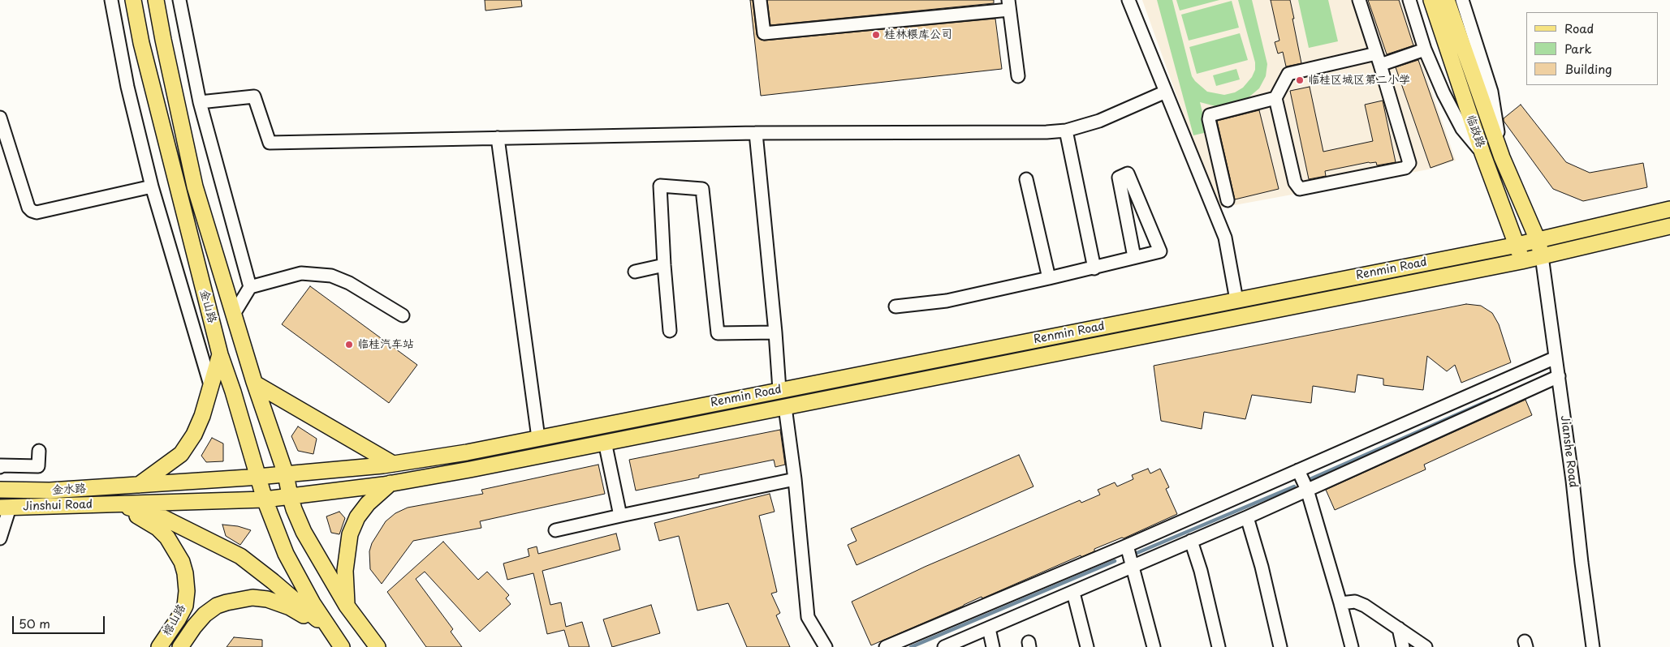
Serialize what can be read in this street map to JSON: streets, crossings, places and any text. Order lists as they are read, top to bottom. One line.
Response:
{"streets":{"main road":["临政路","Renmin Road","金山路","金水路","Jinshui Road","榕山路"],"street":["Jianshe Road"]},"crossings":[["临政路","Renmin Road"],["临政路","Jianshe Road"],["Renmin Road","金山路"],["Renmin Road","Jianshe Road"],["Renmin Road","金水路"],["Renmin Road","Jinshui Road"],["金山路","金水路"],["金山路","Jinshui Road"],["金山路","榕山路"],["Jinshui Road","榕山路"]],"places":["桂林粮库公司","临桂区城区第二小学","临桂汽车站"],"legend":["Road","Park","Building"],"scale_bar":"50 m"}
